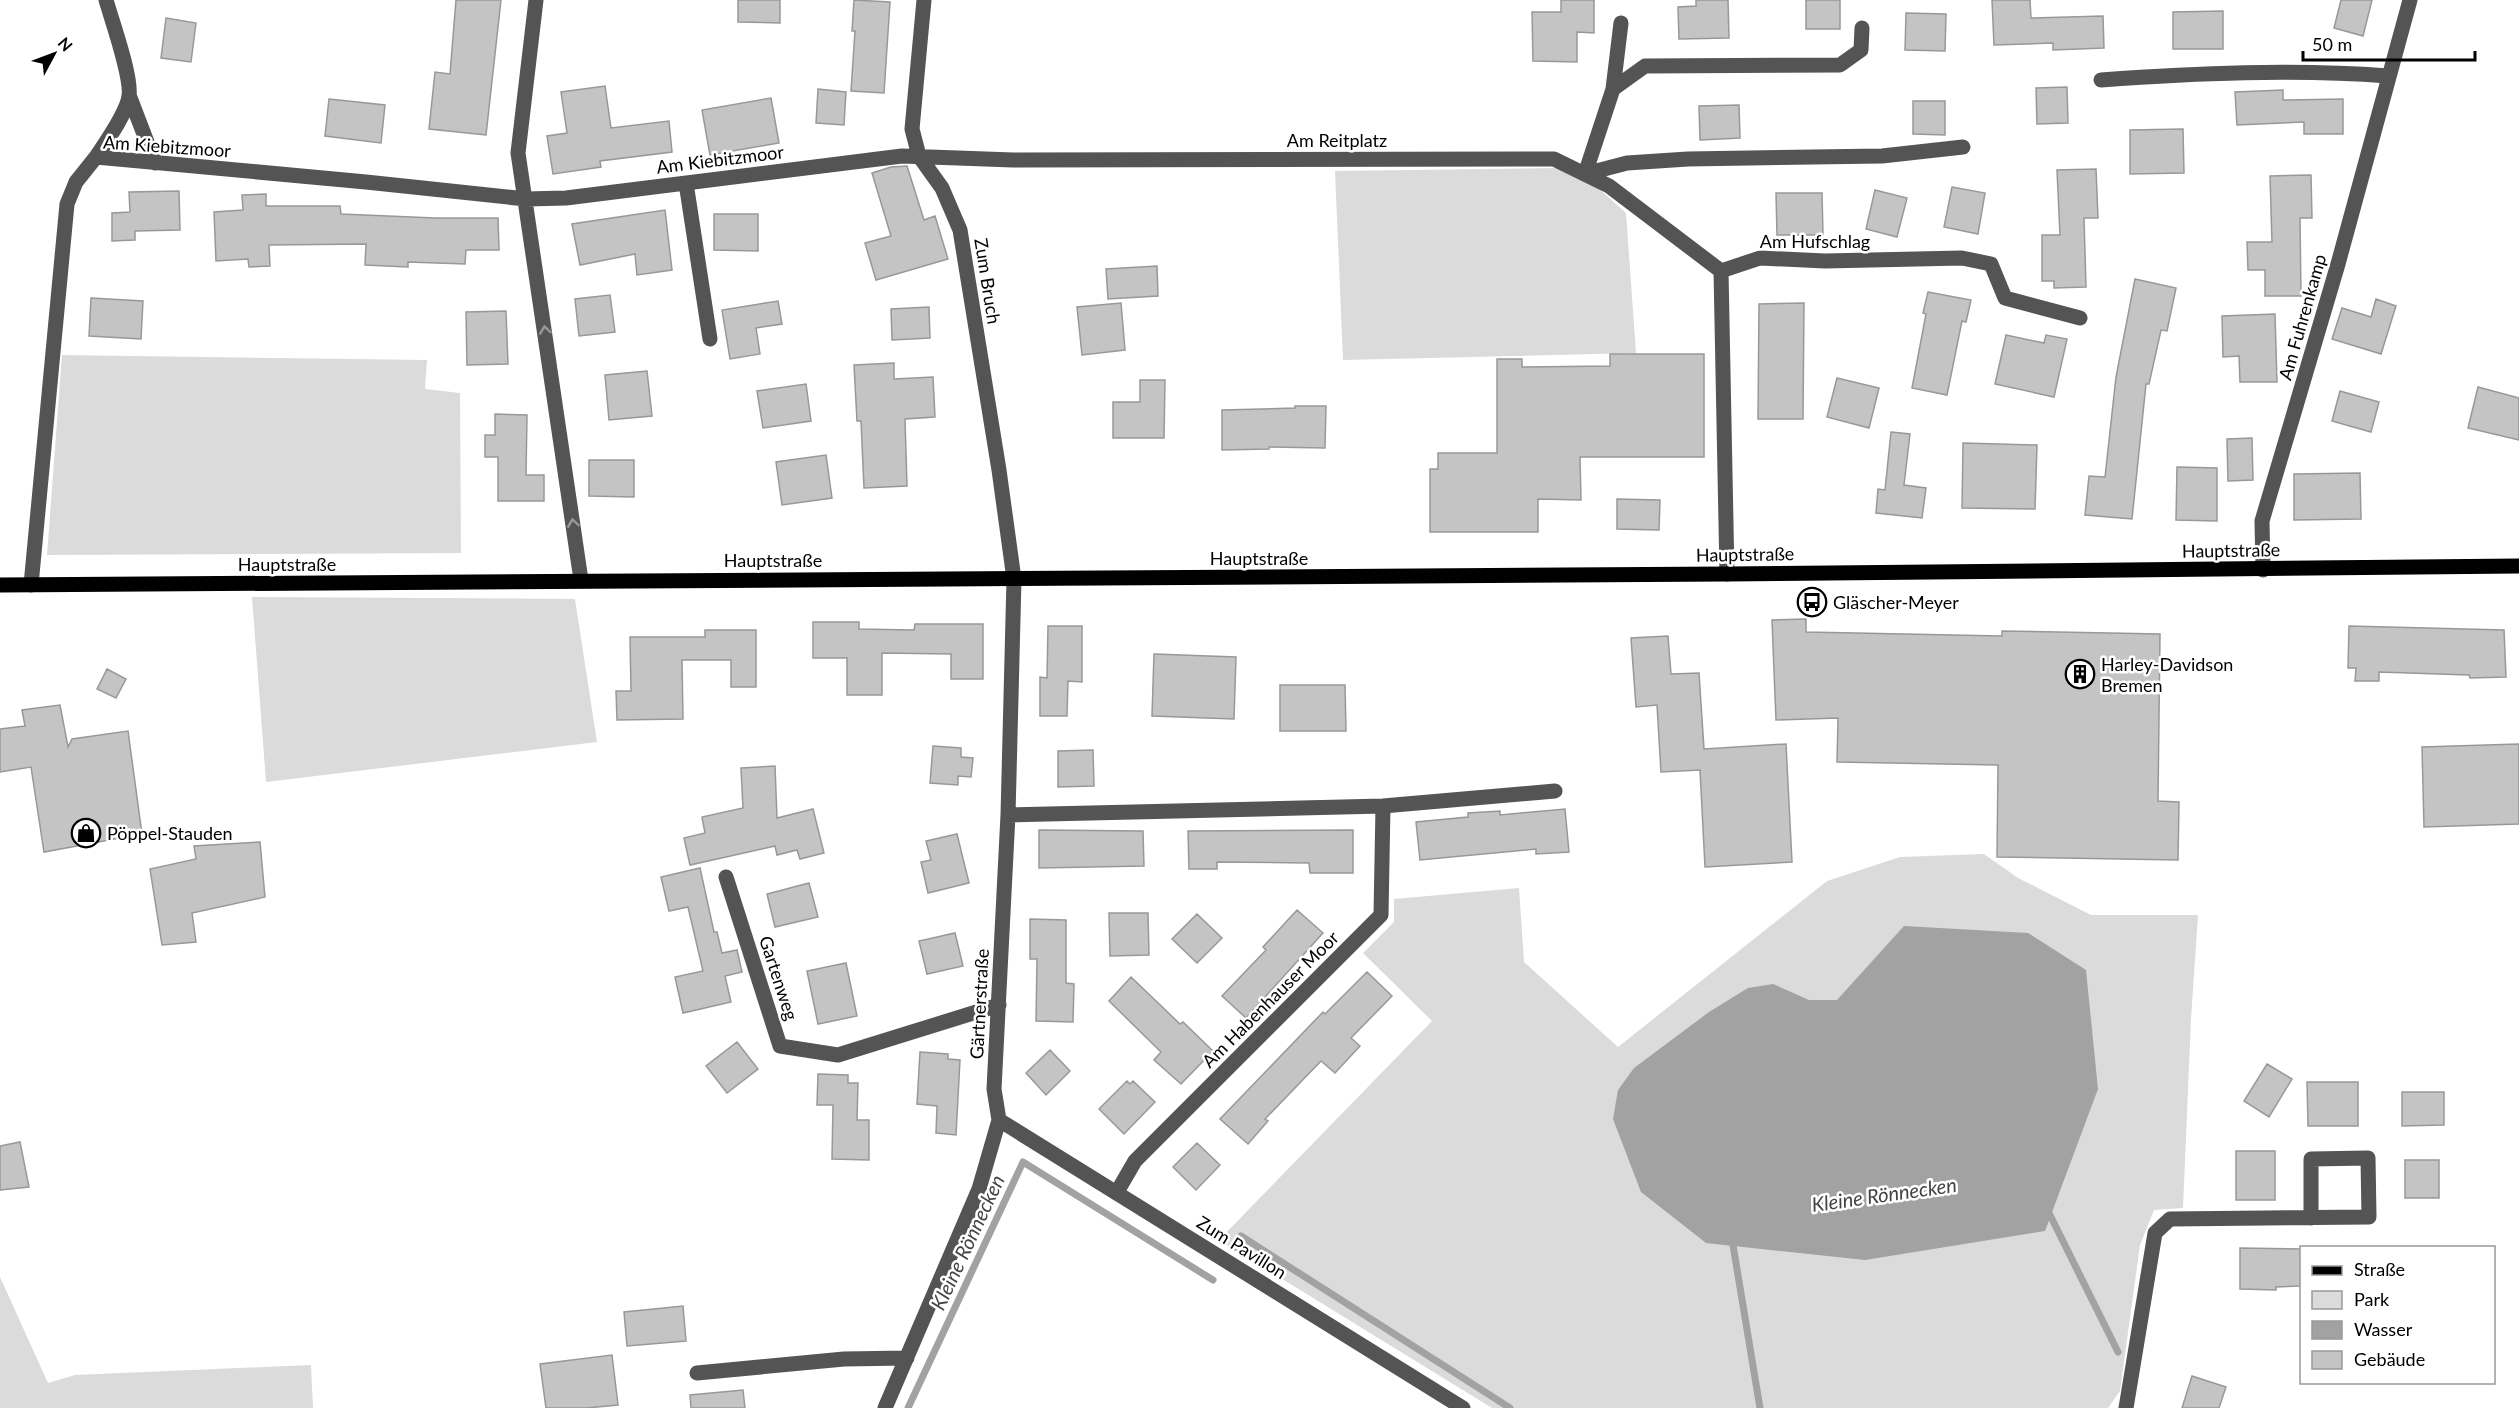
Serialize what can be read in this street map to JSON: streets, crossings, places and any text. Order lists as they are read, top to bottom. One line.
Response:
{"streets":{"main road":["Hauptstraße"],"street":["Am Reitplatz","Am Kiebitzmoor","Am Hufschlag","Zum Bruch","Am Fuhrenkamp","Gartenweg","Am Habenhauser Moor","Gärtnerstraße","Zum Pavillon"]},"crossings":[["Am Reitplatz","Am Kiebitzmoor"],["Am Reitplatz","Am Hufschlag"],["Am Reitplatz","Zum Bruch"],["Am Kiebitzmoor","Zum Bruch"],["Am Kiebitzmoor","Hauptstraße"],["Zum Bruch","Hauptstraße"],["Zum Bruch","Gärtnerstraße"],["Am Fuhrenkamp","Hauptstraße"],["Hauptstraße","Gärtnerstraße"],["Gartenweg","Gärtnerstraße"],["Am Habenhauser Moor","Zum Pavillon"],["Gärtnerstraße","Zum Pavillon"]],"water":["Kleine Rönnecken"],"places":{"bus stop":["Gläscher-Meyer"],"building":["Harley-Davidson Bremen"],"shop":["Pöppel-Stauden"]},"legend":["Straße","Park","Wasser","Gebäude"],"scale_bar":"50 m","north":"top right"}
